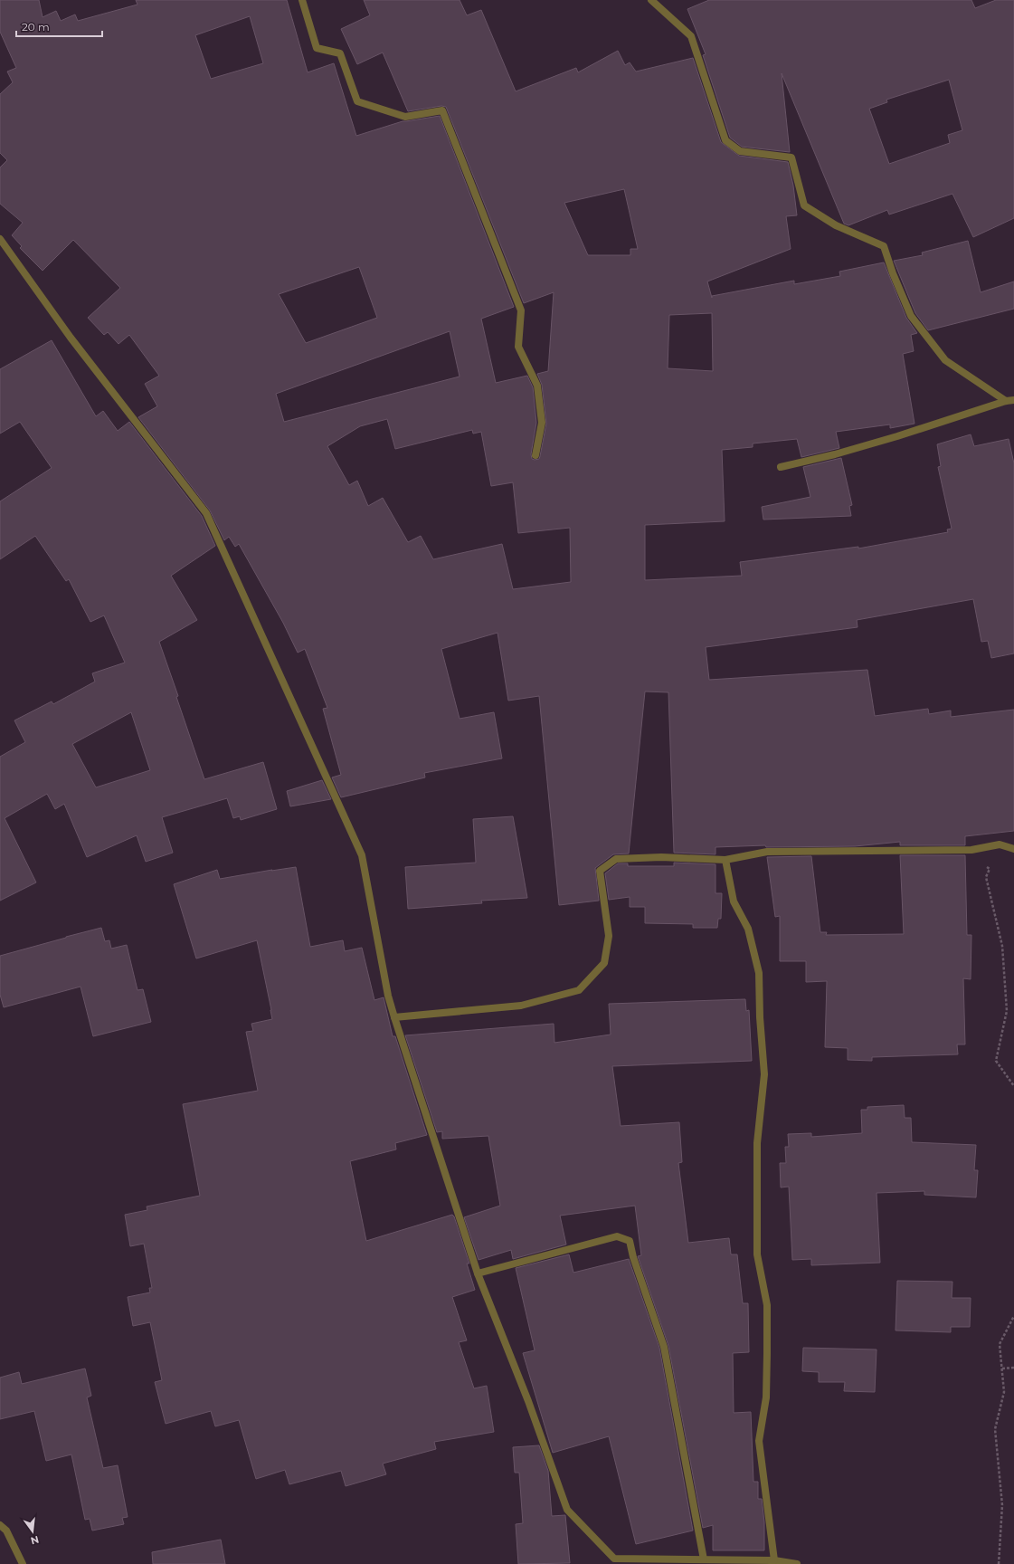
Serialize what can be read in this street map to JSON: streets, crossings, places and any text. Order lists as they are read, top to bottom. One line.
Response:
{"scale_bar":"20 m","north":"bottom"}
